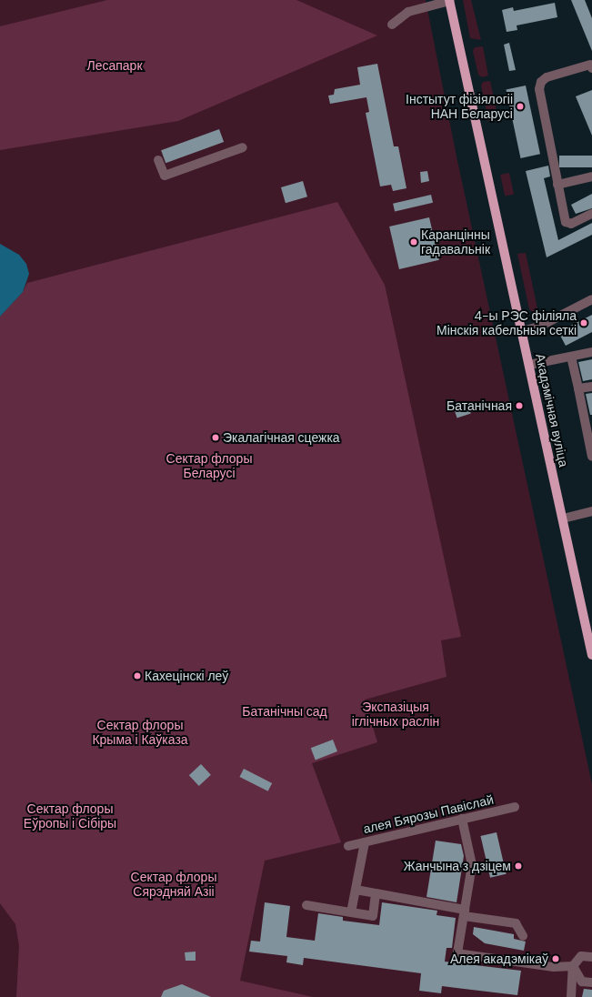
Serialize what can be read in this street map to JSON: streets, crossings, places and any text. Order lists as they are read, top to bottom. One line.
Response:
{"streets":{"main road":["Акадэмічная вуліца"],"street":["алея Бярозы Павіслай"]},"parks":["Лесапарк","Сектар флоры Беларусі","Экспазіцыя іглічных раслін","Батанічны сад","Сектар флоры Крыма і Каўказа","Сектар флоры Еўропы і Сібіры","Сектар флоры Сярэдняй Азіі"],"places":["Інстытут фізіялогіі НАН Беларусі","Каранцінны гадавальнік","4-ы РЭС філіяла Мінскія кабельныя сеткі","Батанічная","Экалагічная сцежка","Кахецінскі леў","Жанчына з дзіцем","Алея акадэмікаў"]}
